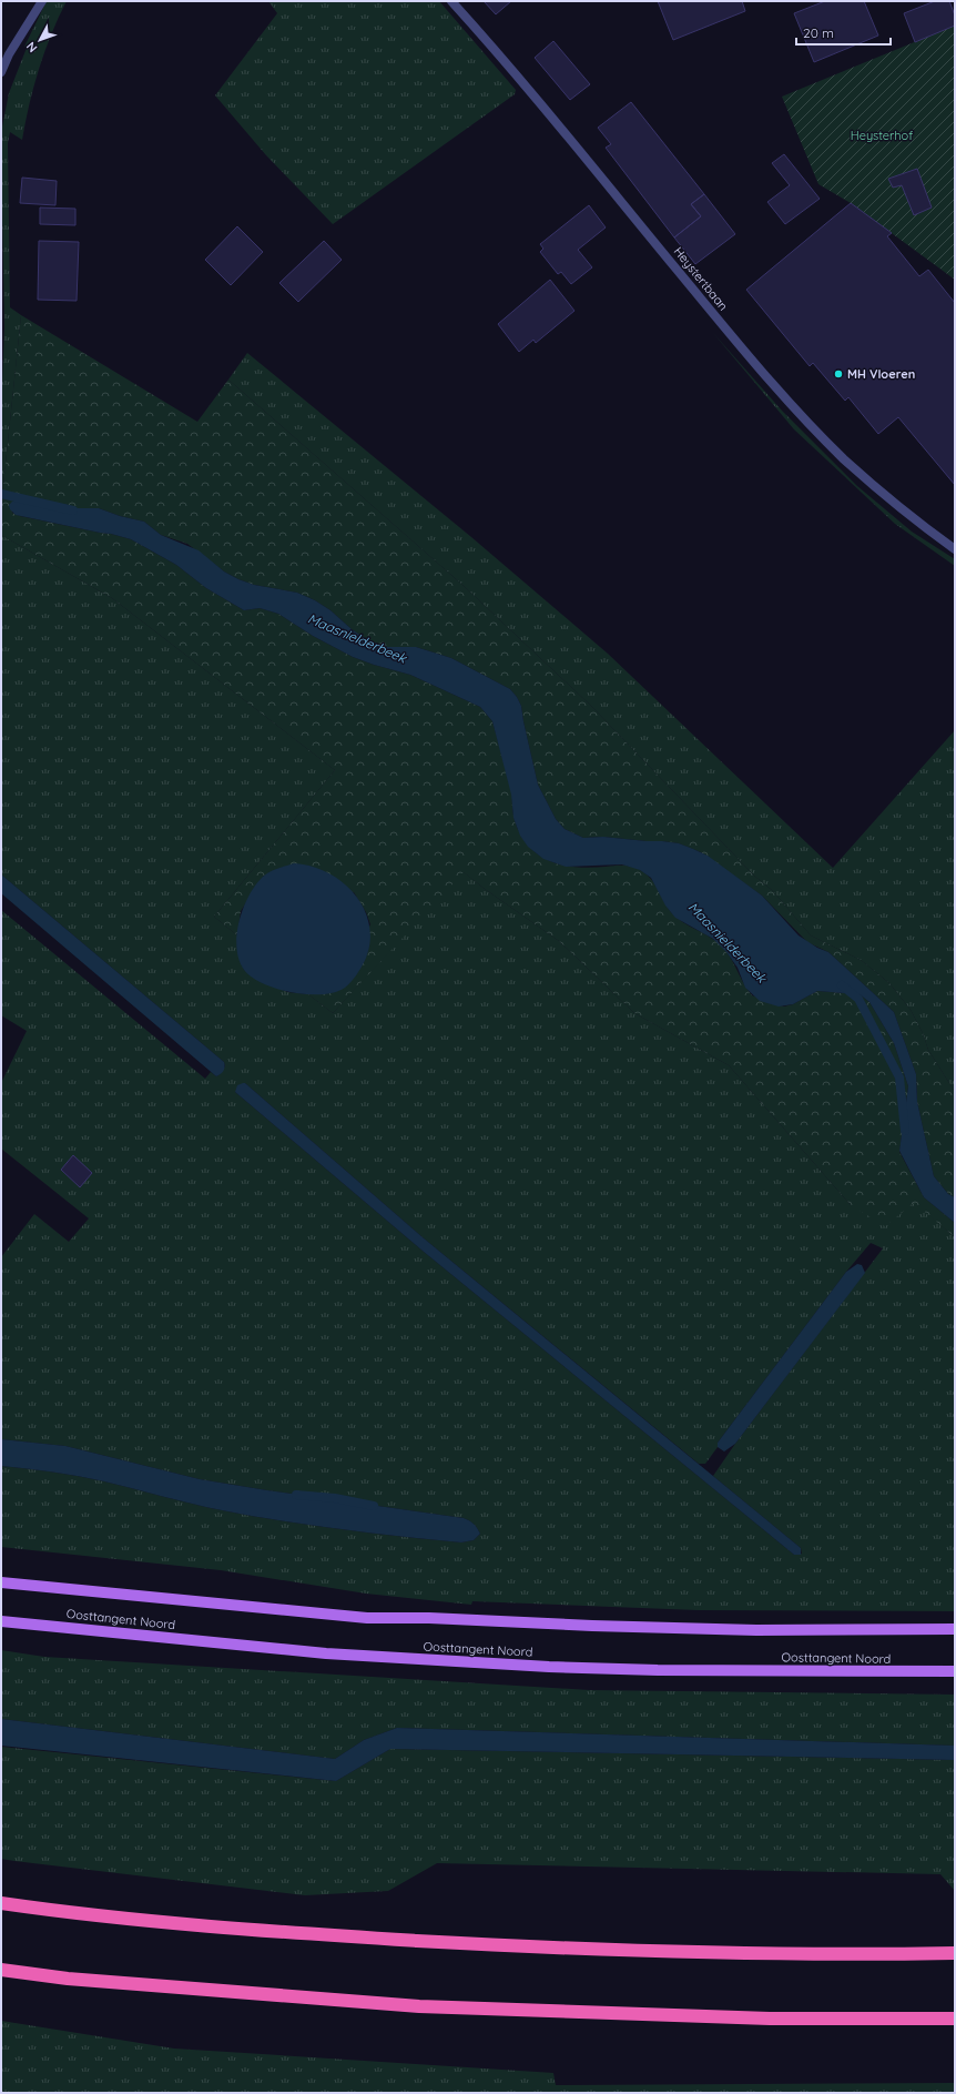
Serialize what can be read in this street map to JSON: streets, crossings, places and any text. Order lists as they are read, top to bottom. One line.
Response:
{"streets":{"main road":["Oosttangent Noord"],"street":["Heystertbaan"]},"water":["Maasnielderbeek"],"parks":["Heysterhof"],"places":["MH Vloeren"],"scale_bar":"20 m","north":"bottom left"}
